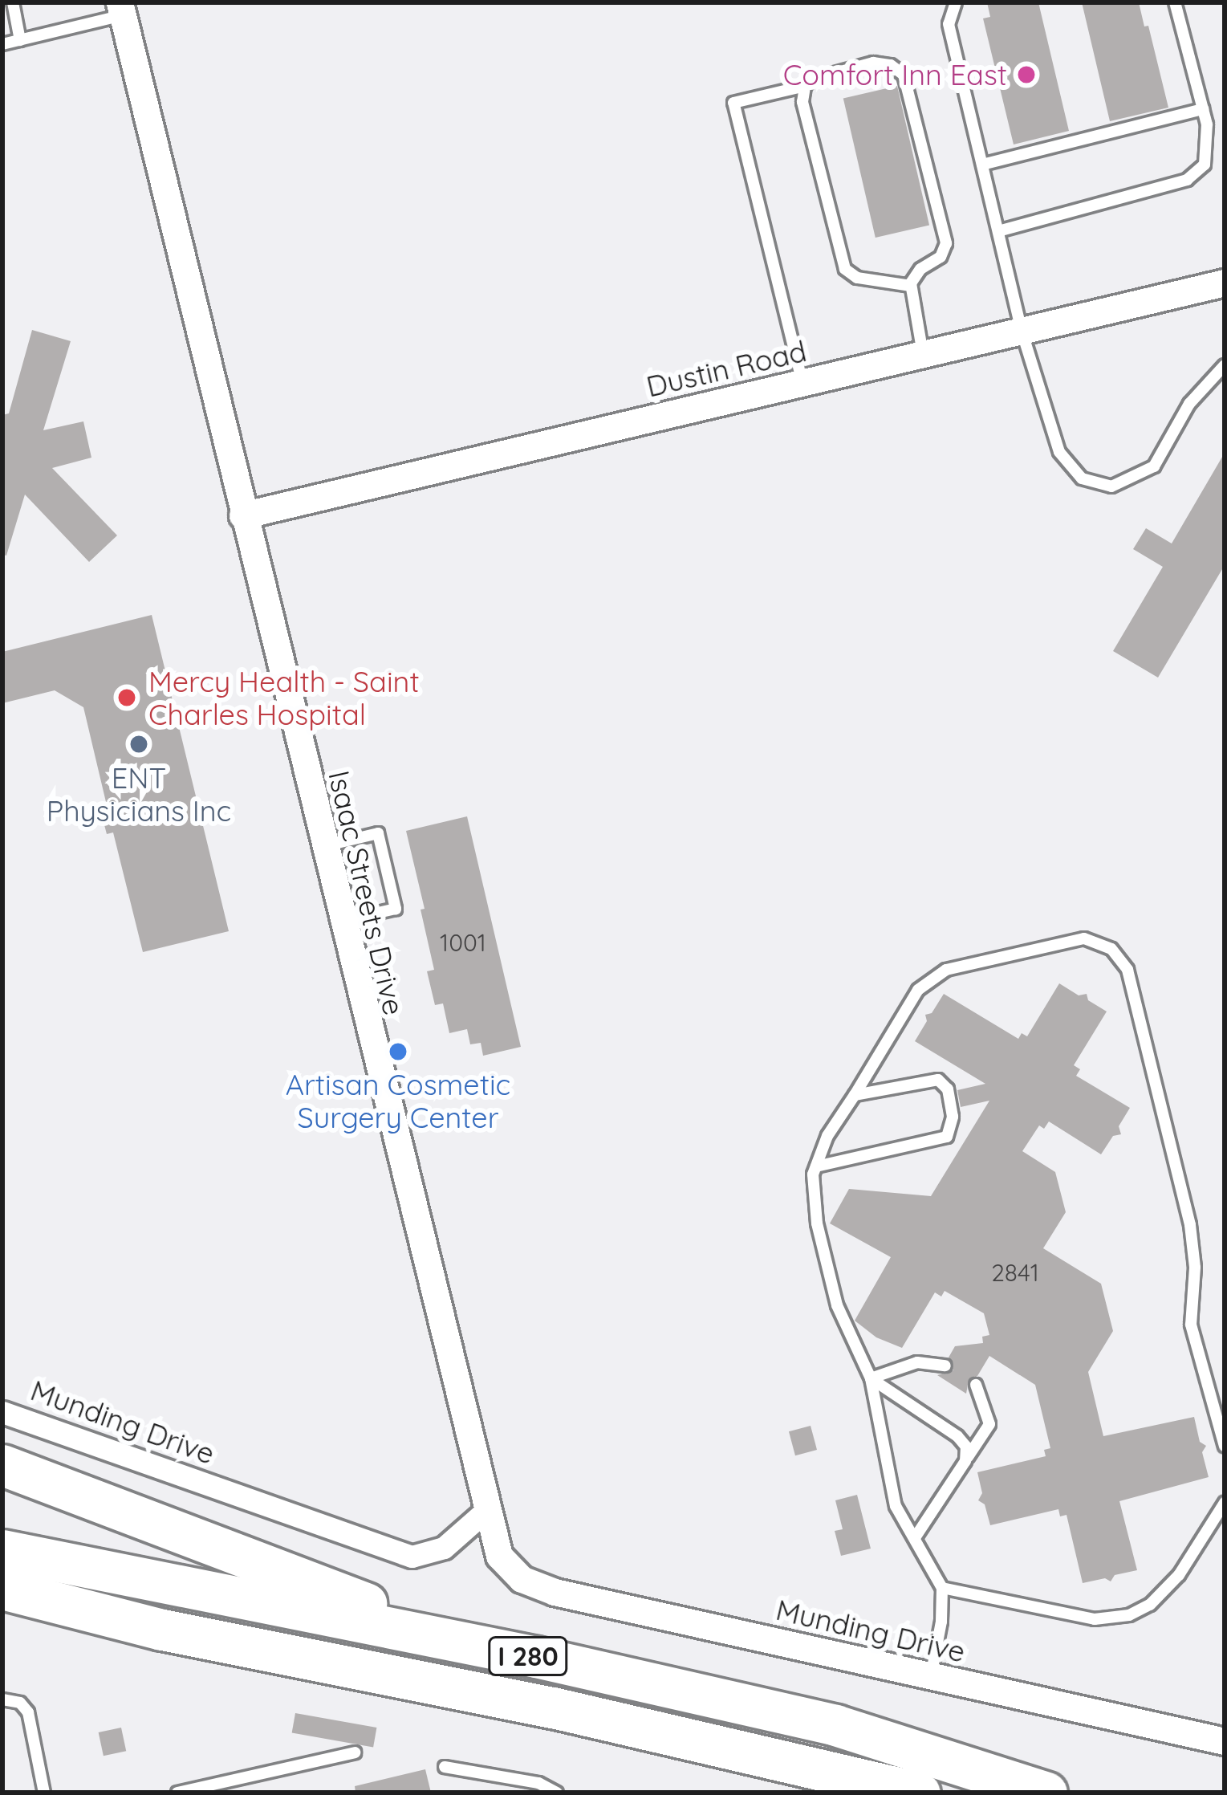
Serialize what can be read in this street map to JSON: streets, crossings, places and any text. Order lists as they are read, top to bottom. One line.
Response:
{"streets":{"highway":["I 280"],"street":["Dustin Road","Isaac Streets Drive","Munding Drive"]},"crossings":[["Dustin Road","Isaac Streets Drive"],["Isaac Streets Drive","Munding Drive"]],"places":["Comfort Inn East","Mercy Health - Saint Charles Hospital","ENT Physicians Inc","Artisan Cosmetic Surgery Center"],"house_numbers":["1001","2841"]}
